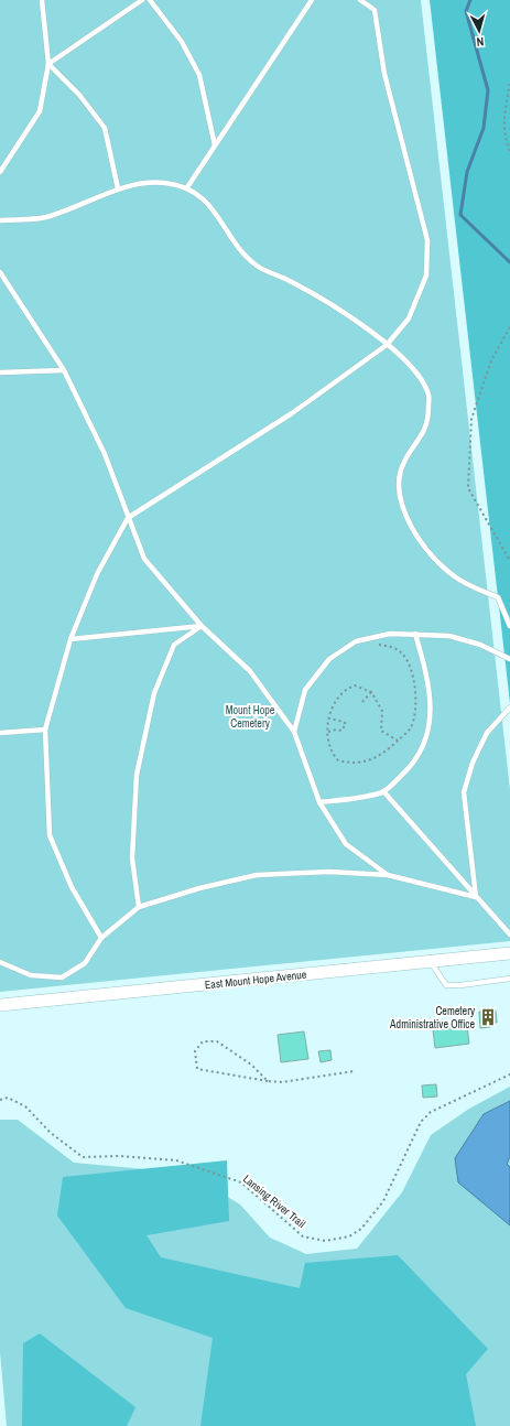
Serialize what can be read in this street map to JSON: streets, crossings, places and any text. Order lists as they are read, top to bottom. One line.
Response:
{"streets":{"street":["East Mount Hope Avenue"],"path":["Lansing River Trail"]},"parks":["Mount Hope Cemetery"],"places":{"building":["Cemetery Administrative Office"]},"north":"bottom"}
